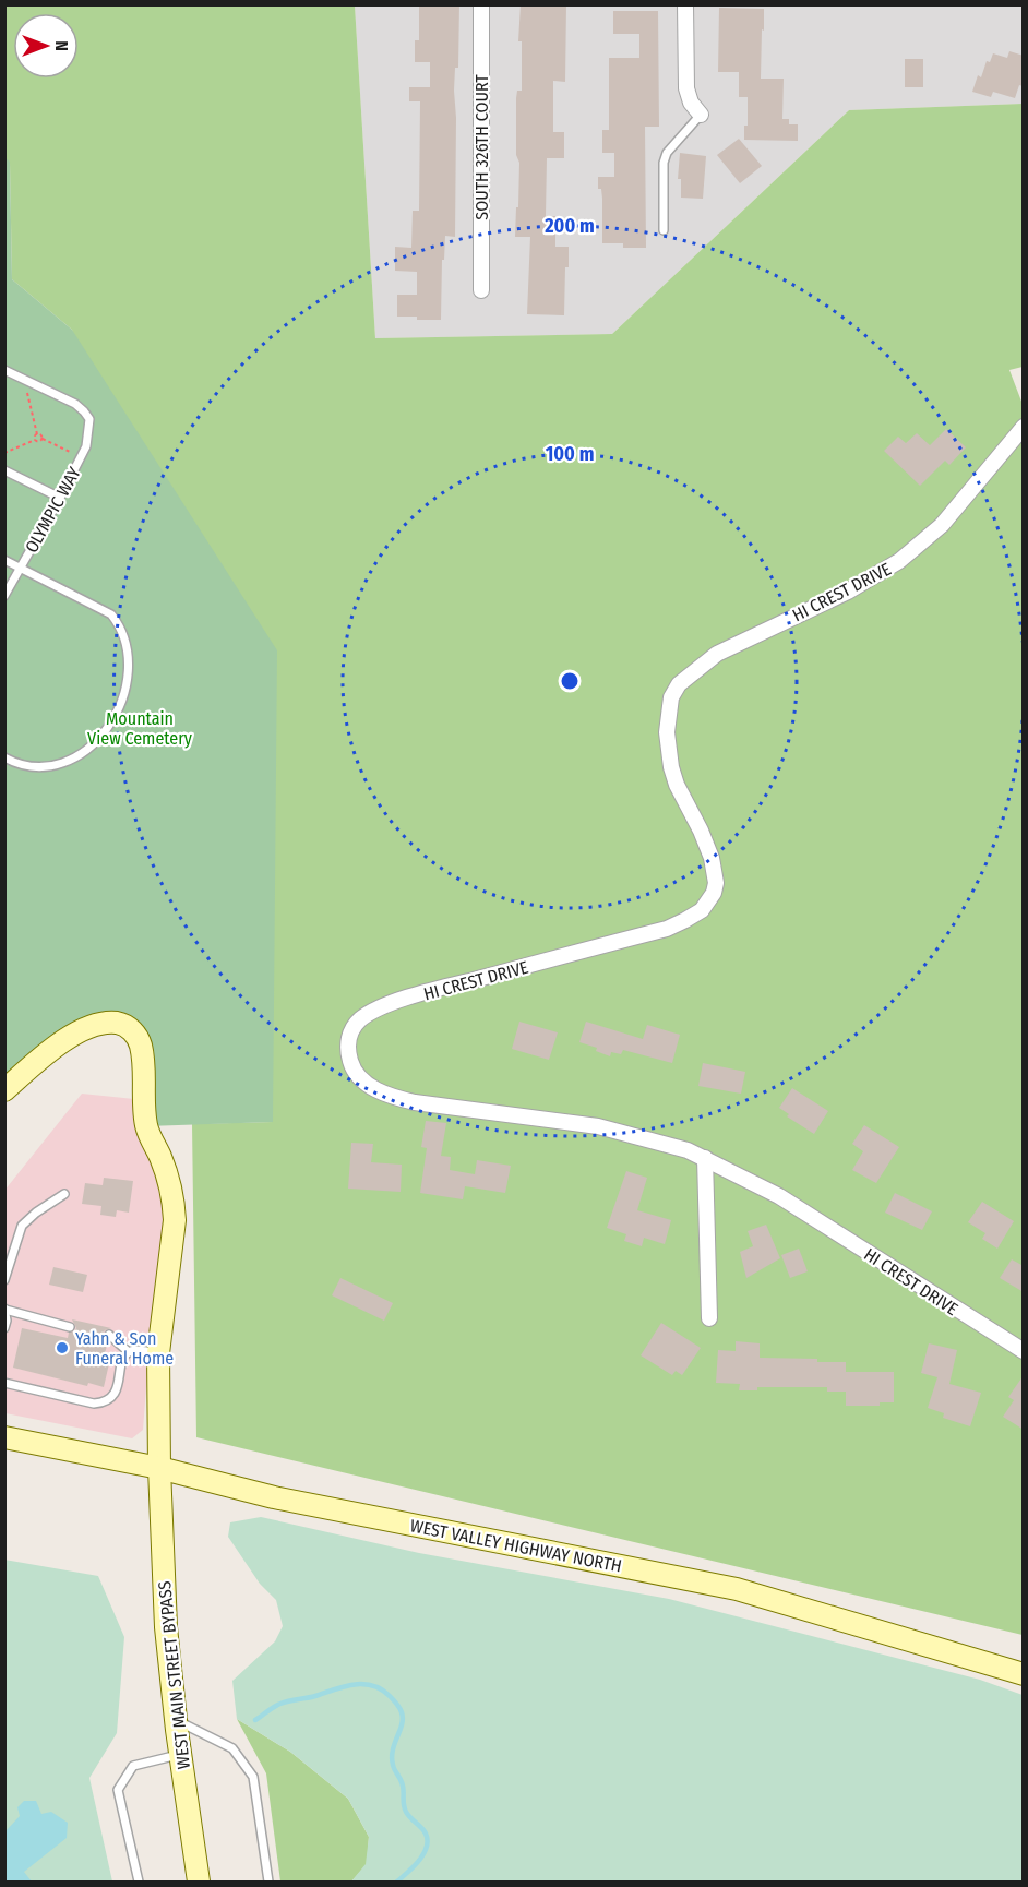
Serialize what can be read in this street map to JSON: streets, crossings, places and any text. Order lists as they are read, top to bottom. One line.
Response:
{"streets":{"main road":["WEST VALLEY HIGHWAY NORTH","WEST MAIN STREET BYPASS"],"street":["SOUTH 326TH COURT","HI CREST DRIVE"],"lane":["OLYMPIC WAY"]},"crossings":[["WEST VALLEY HIGHWAY NORTH","WEST MAIN STREET BYPASS"]],"parks":["Mountain View Cemetery"],"places":["Yahn & Son Funeral Home"],"north":"right","rings":["200 m","100 m"]}
